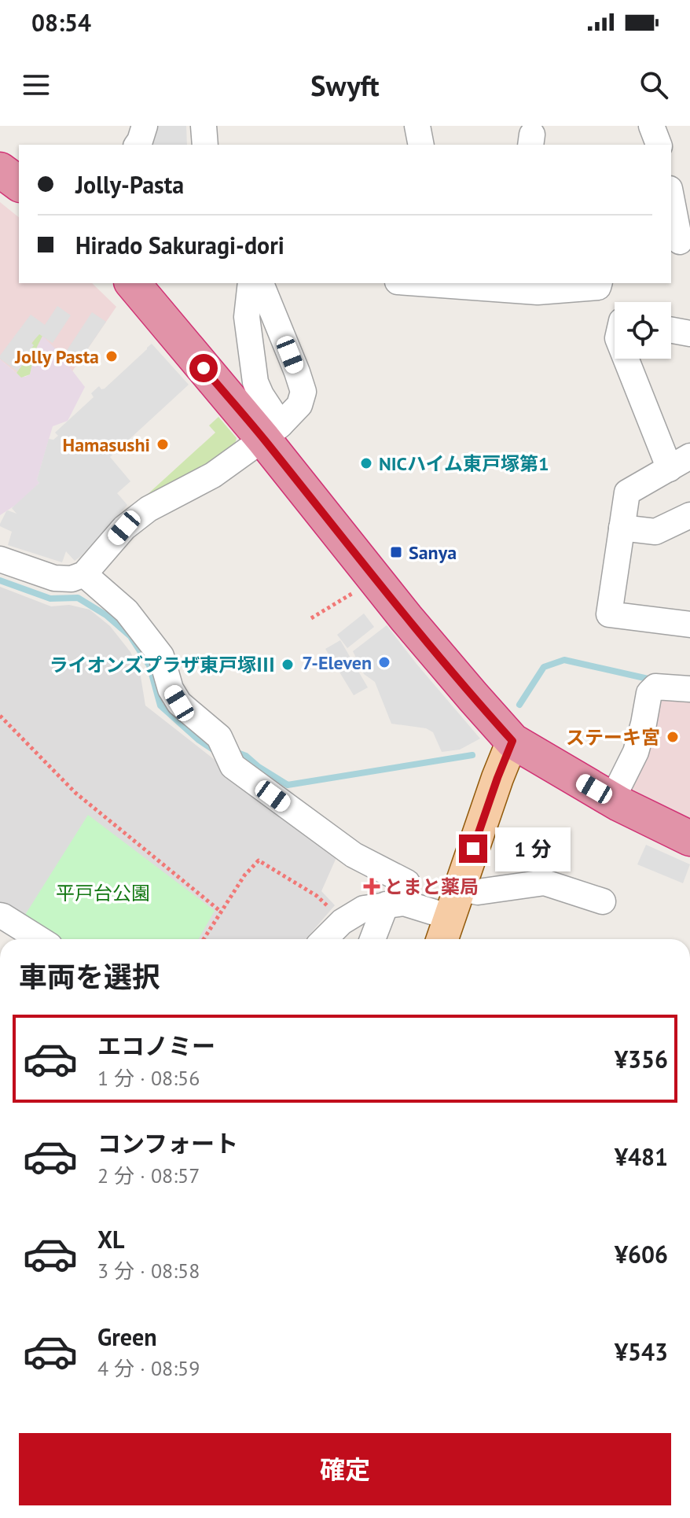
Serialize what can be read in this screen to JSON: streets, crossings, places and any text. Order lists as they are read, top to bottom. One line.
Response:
{"parks":["平戸台公園"],"places":{"other":["Jolly Pasta","Hamasushi","NICハイム東戸塚第1","7-Eleven","ライオンズプラザ東戸塚Ⅲ","ステーキ宮"],"transit":["Sanya"],"health":["とまと薬局"]},"page":{"status":"08:54","header":"Swyft","banner":["Jolly-Pasta","Hirado Sakuragi-dori"],"bubble":"1 分","heading":"車両を選択","list":[{"name":"エコノミー","note":"1 分 · 08:56","value":"¥356"},{"name":"コンフォート","note":"2 分 · 08:57","value":"¥481"},{"name":"XL","note":"3 分 · 08:58","value":"¥606"},{"name":"Green","note":"4 分 · 08:59","value":"¥543"}],"buttons":"確定"}}
